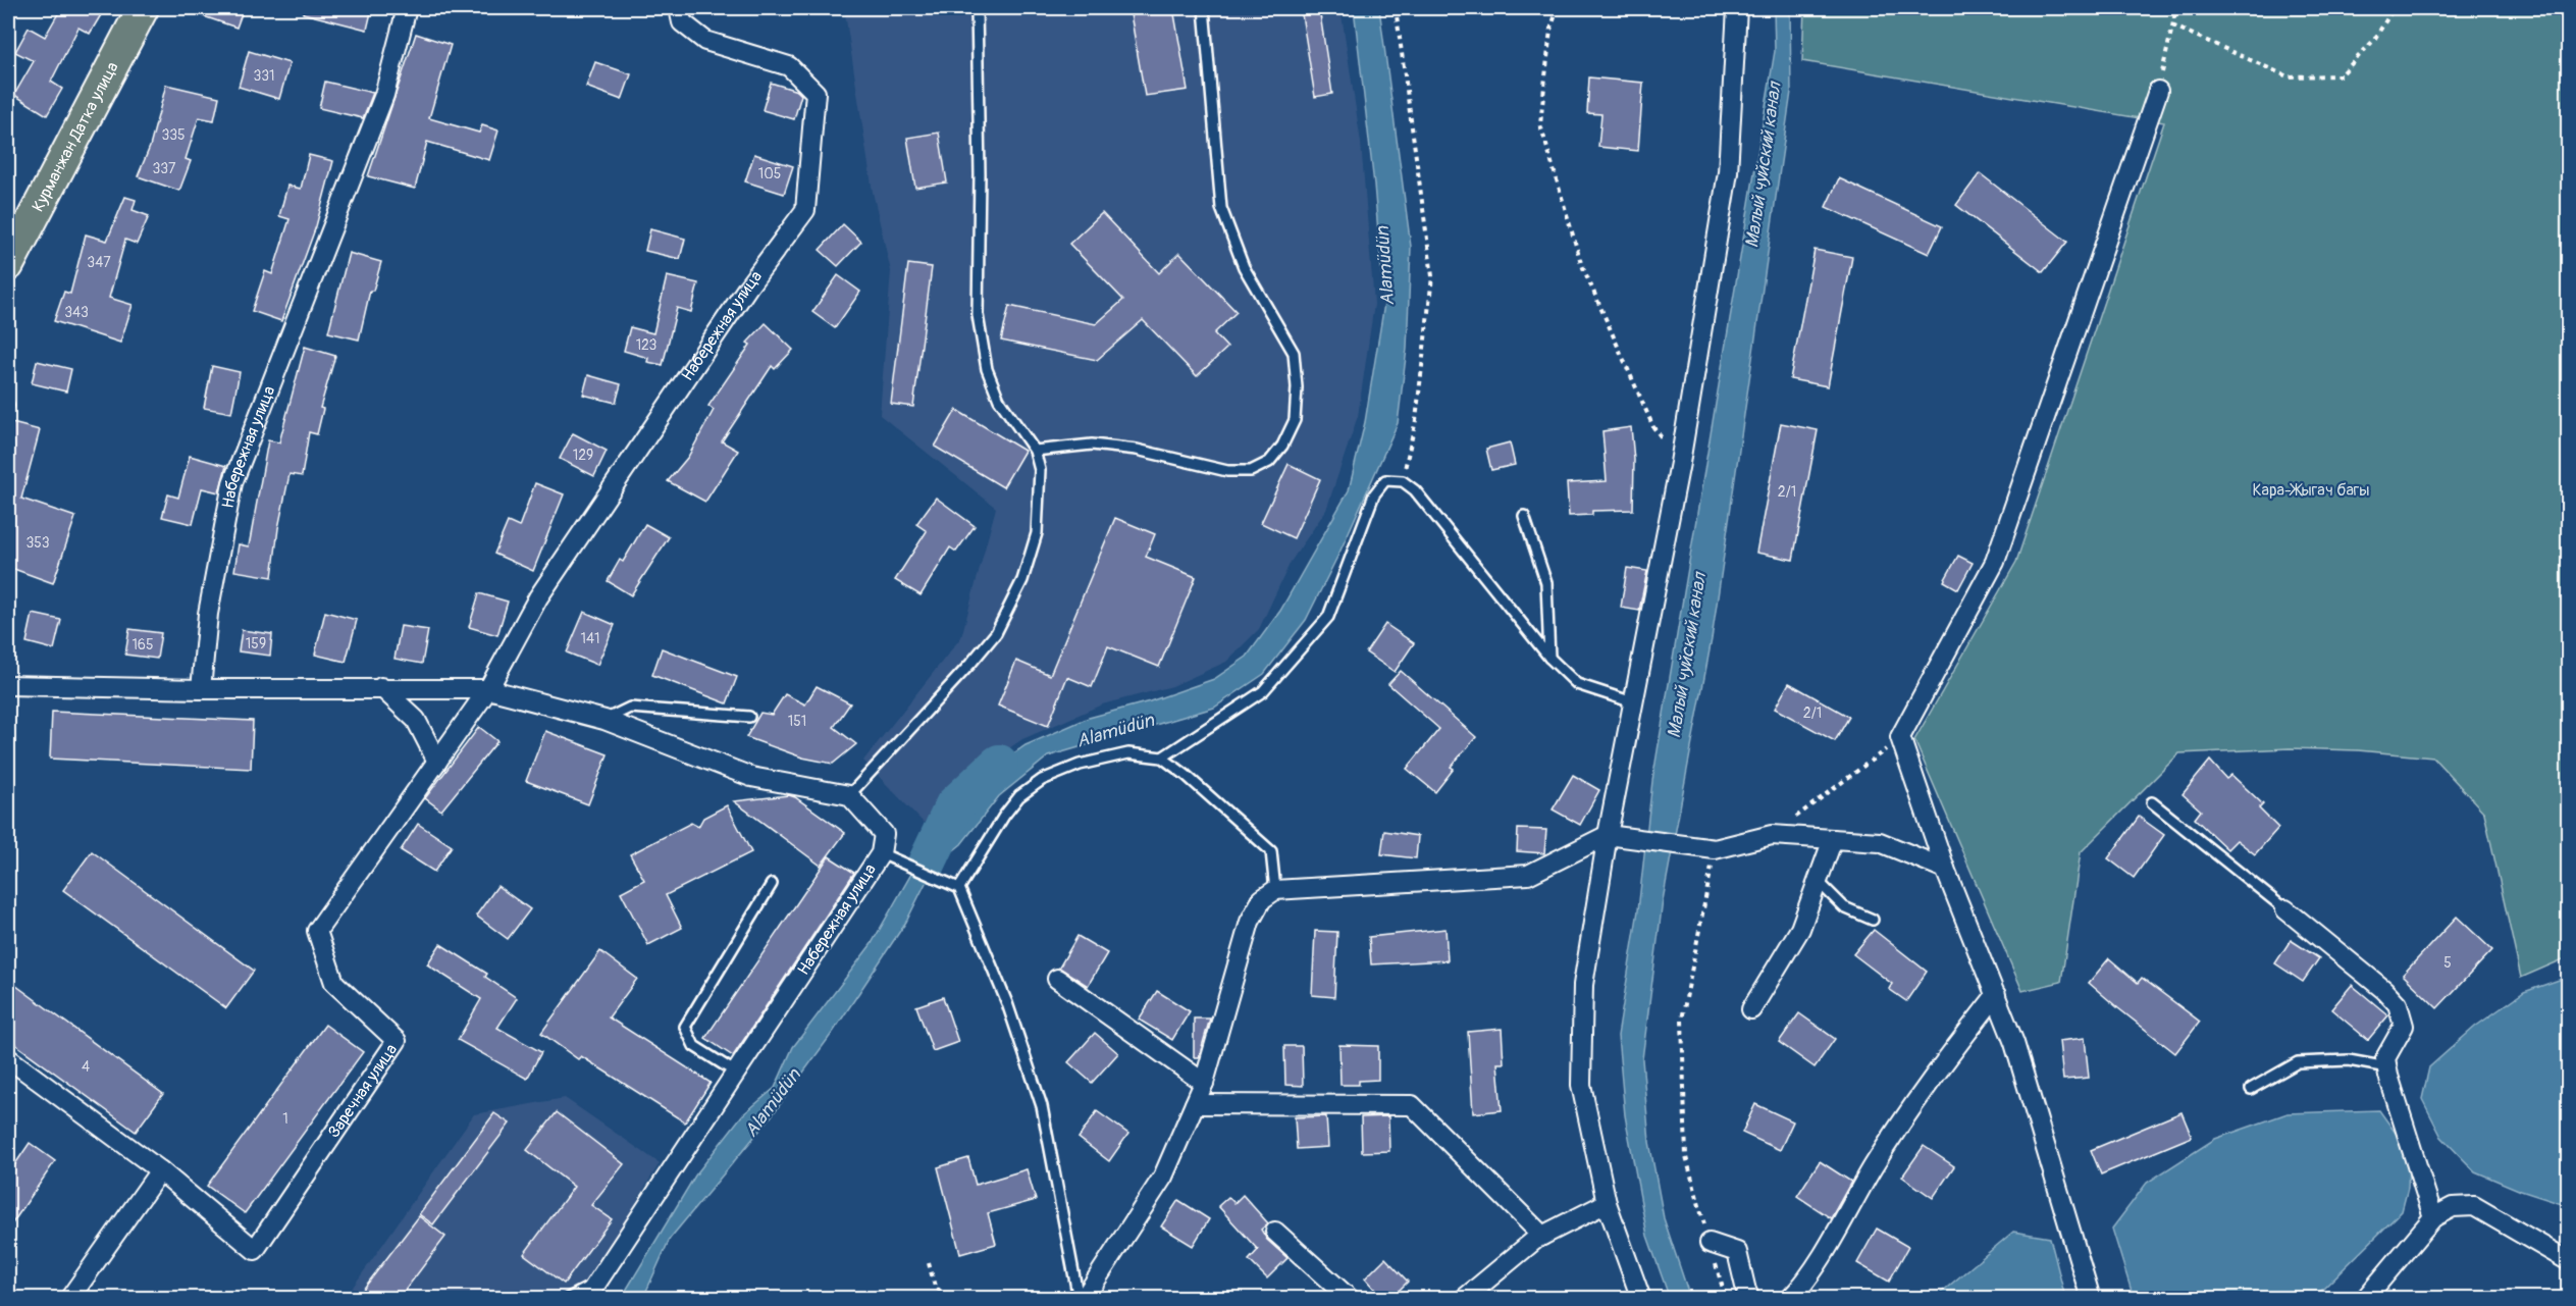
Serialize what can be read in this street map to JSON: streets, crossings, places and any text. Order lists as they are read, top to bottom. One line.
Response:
{"streets":{"main road":["Курманжан Датка улица"],"street":["Набережная улица","Заречная улица"]},"crossings":[["Набережная улица","Заречная улица"]],"water":["Малый чуйский канал","Alamüdün"],"parks":["Кара-Жыгач багы"],"house_numbers":["331","335","337","105","347","343","123","129","2/1","353","141","159","165","2/1","151","5","4","1"]}
